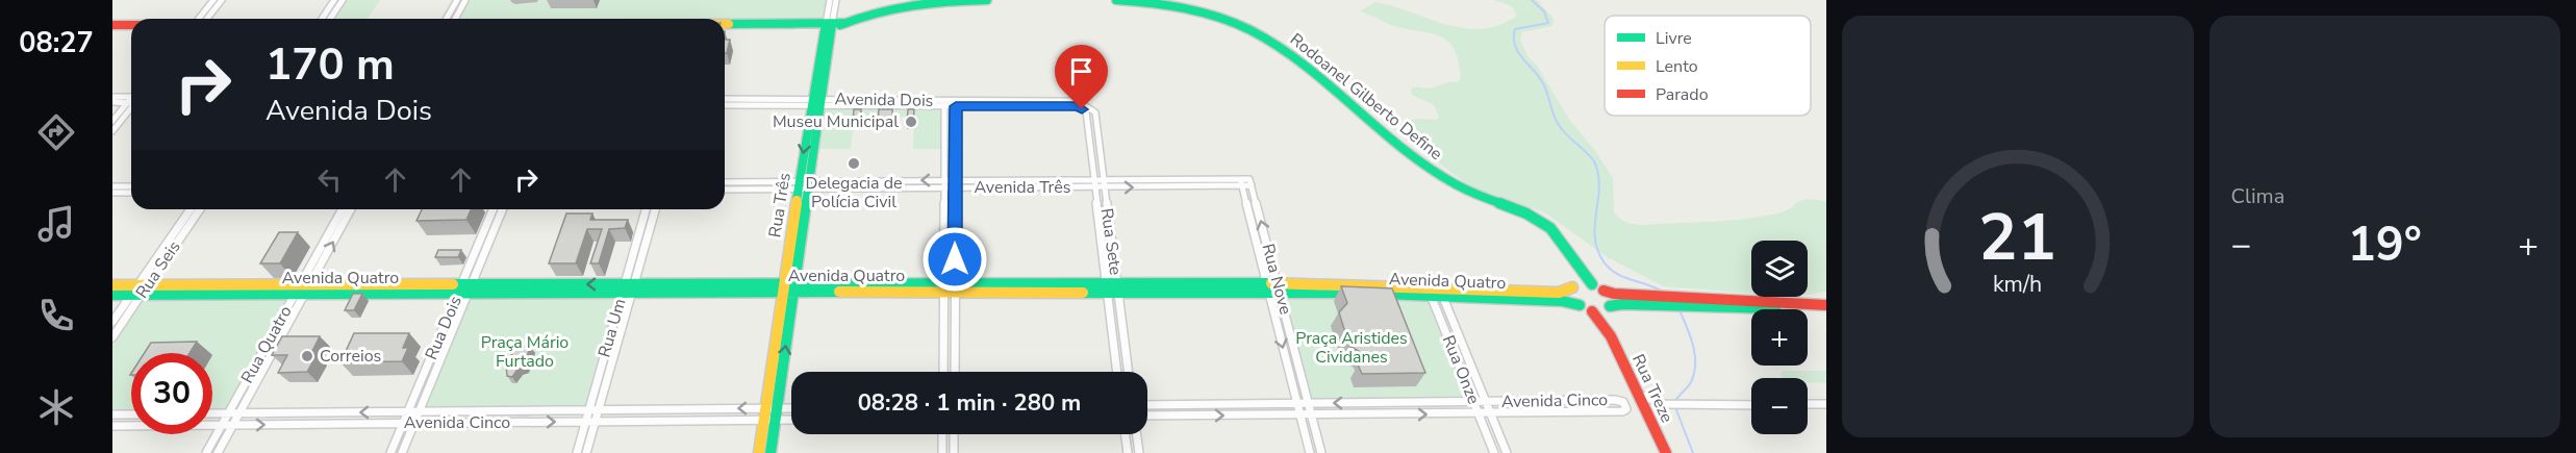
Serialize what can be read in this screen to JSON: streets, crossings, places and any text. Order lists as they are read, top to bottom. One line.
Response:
{"streets":{"main road":["Rodoanel Gilberto Define","Rua Três","Avenida Quatro","Rua Treze"],"street":["Avenida Dois","Avenida Três","Rua Sete","Rua Seis","Rua Nove","Rua Dois","Rua Um","Rua Quatro","Rua Onze","Avenida Cinco"]},"crossings":[["Rodoanel Gilberto Define","Avenida Quatro"],["Rodoanel Gilberto Define","Rua Treze"],["Avenida Dois","Rua Três"],["Avenida Dois","Rua Sete"],["Avenida Três","Rua Três"],["Avenida Três","Rua Sete"],["Avenida Três","Rua Nove"],["Rua Três","Avenida Quatro"],["Rua Três","Avenida Cinco"],["Rua Sete","Avenida Quatro"],["Rua Seis","Avenida Quatro"],["Avenida Quatro","Rua Nove"],["Avenida Quatro","Rua Dois"],["Avenida Quatro","Rua Um"],["Avenida Quatro","Rua Quatro"],["Avenida Quatro","Rua Onze"],["Avenida Quatro","Rua Treze"],["Rua Nove","Avenida Cinco"],["Rua Dois","Avenida Cinco"],["Rua Um","Avenida Cinco"],["Rua Quatro","Avenida Cinco"],["Rua Onze","Avenida Cinco"]],"parks":["Praça Aristides Cividanes","Praça Mário Furtado"],"places":["Museu Municipal","Delegacia de Polícia Civil","Correios"],"legend":["Livre","Lento","Parado"],"page":{"tabs":"08:27","tile":"Clima","turn":["170 m","Avenida Dois"],"heat":["−","19°","+"],"map_buttons":["+","−"],"limit":"30","trip":"08:28 · 1 min · 280 m","gauge":["21","km/h"]}}
